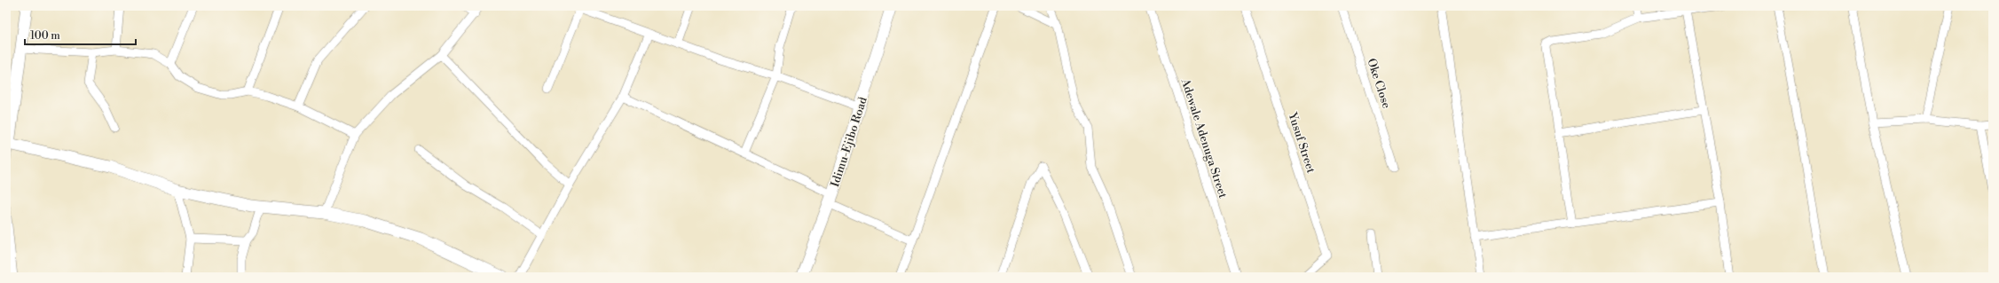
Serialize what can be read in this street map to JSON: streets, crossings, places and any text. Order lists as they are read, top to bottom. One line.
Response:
{"streets":{"street":["Oke Close","Adewale Adenuga Street","Idimu-Ejibo Road","Yusuf Street"]},"scale_bar":"100 m"}
